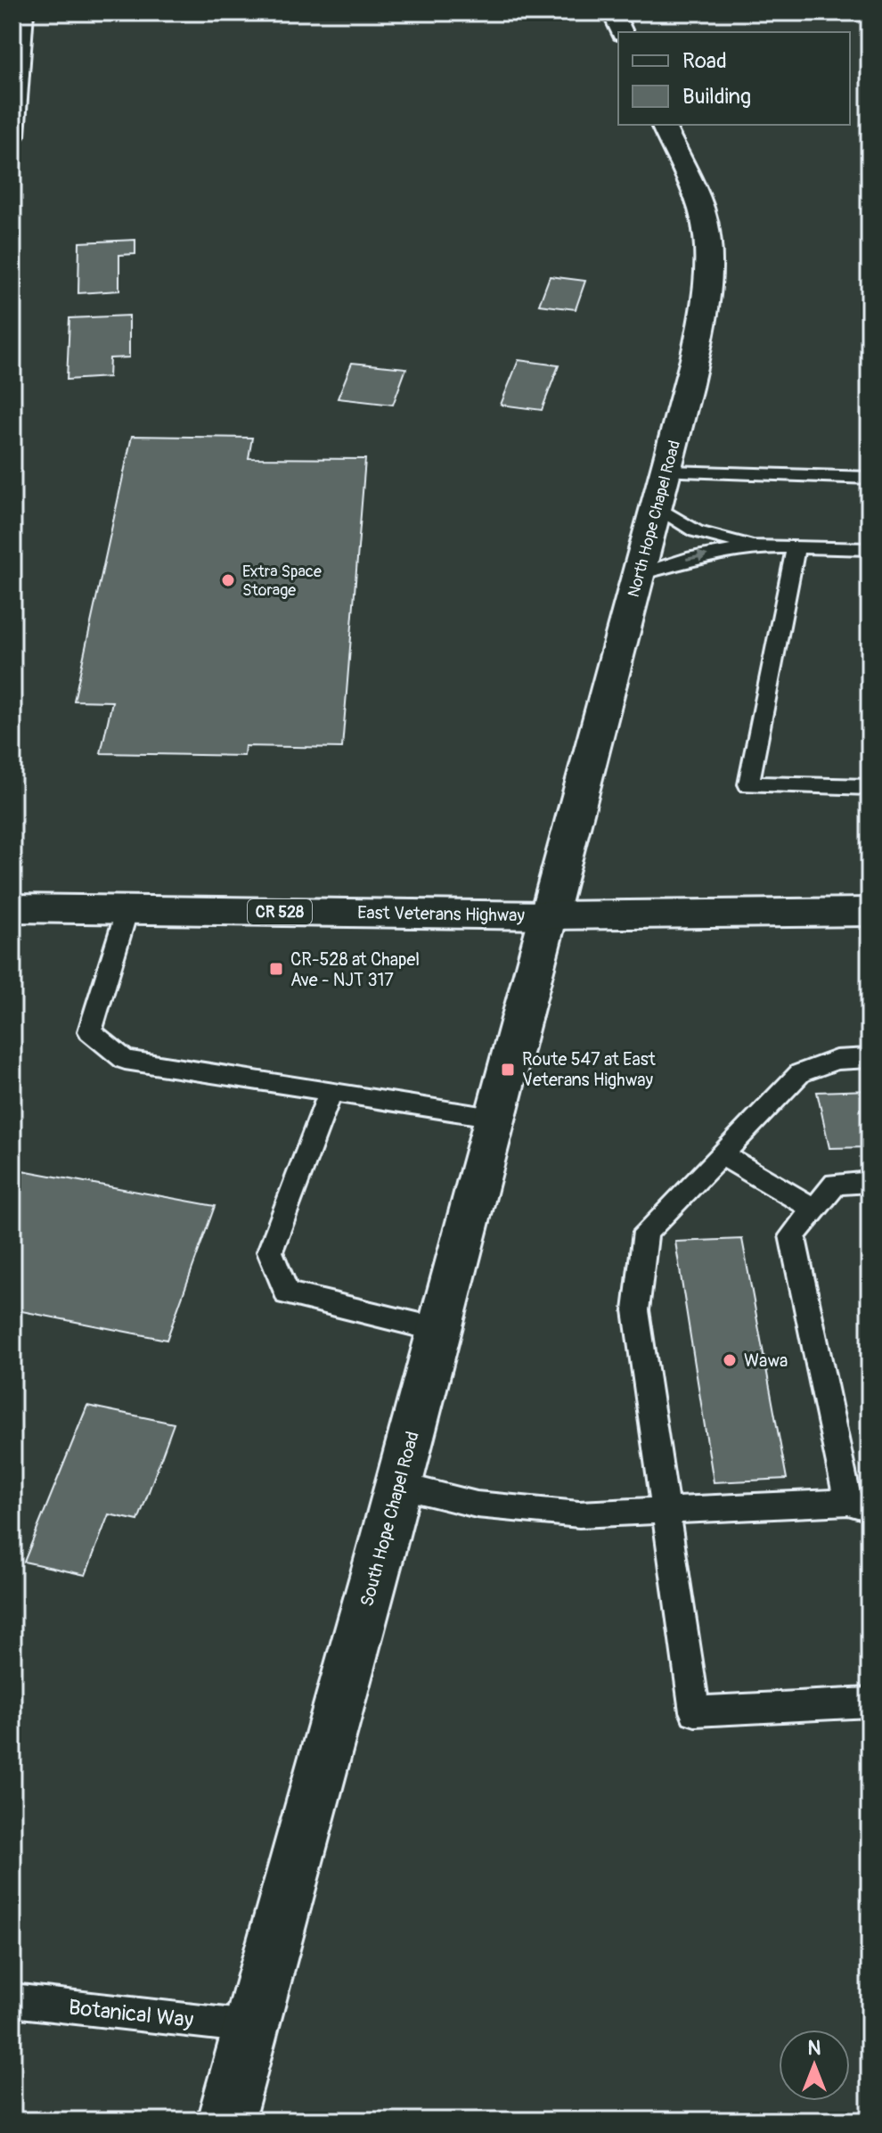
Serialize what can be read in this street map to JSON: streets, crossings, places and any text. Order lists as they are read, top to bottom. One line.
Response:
{"streets":{"main road":["North Hope Chapel Road","CR 528","East Veterans Highway","South Hope Chapel Road"],"lane":["Botanical Way"]},"crossings":[["North Hope Chapel Road","East Veterans Highway"],["North Hope Chapel Road","South Hope Chapel Road"],["East Veterans Highway","South Hope Chapel Road"],["South Hope Chapel Road","Botanical Way"]],"places":{"other":["Extra Space Storage","Wawa"],"transit":["CR-528 at Chapel Ave - NJT 317","Route 547 at East Veterans Highway"]},"legend":["Road","Building"],"north":"top"}
